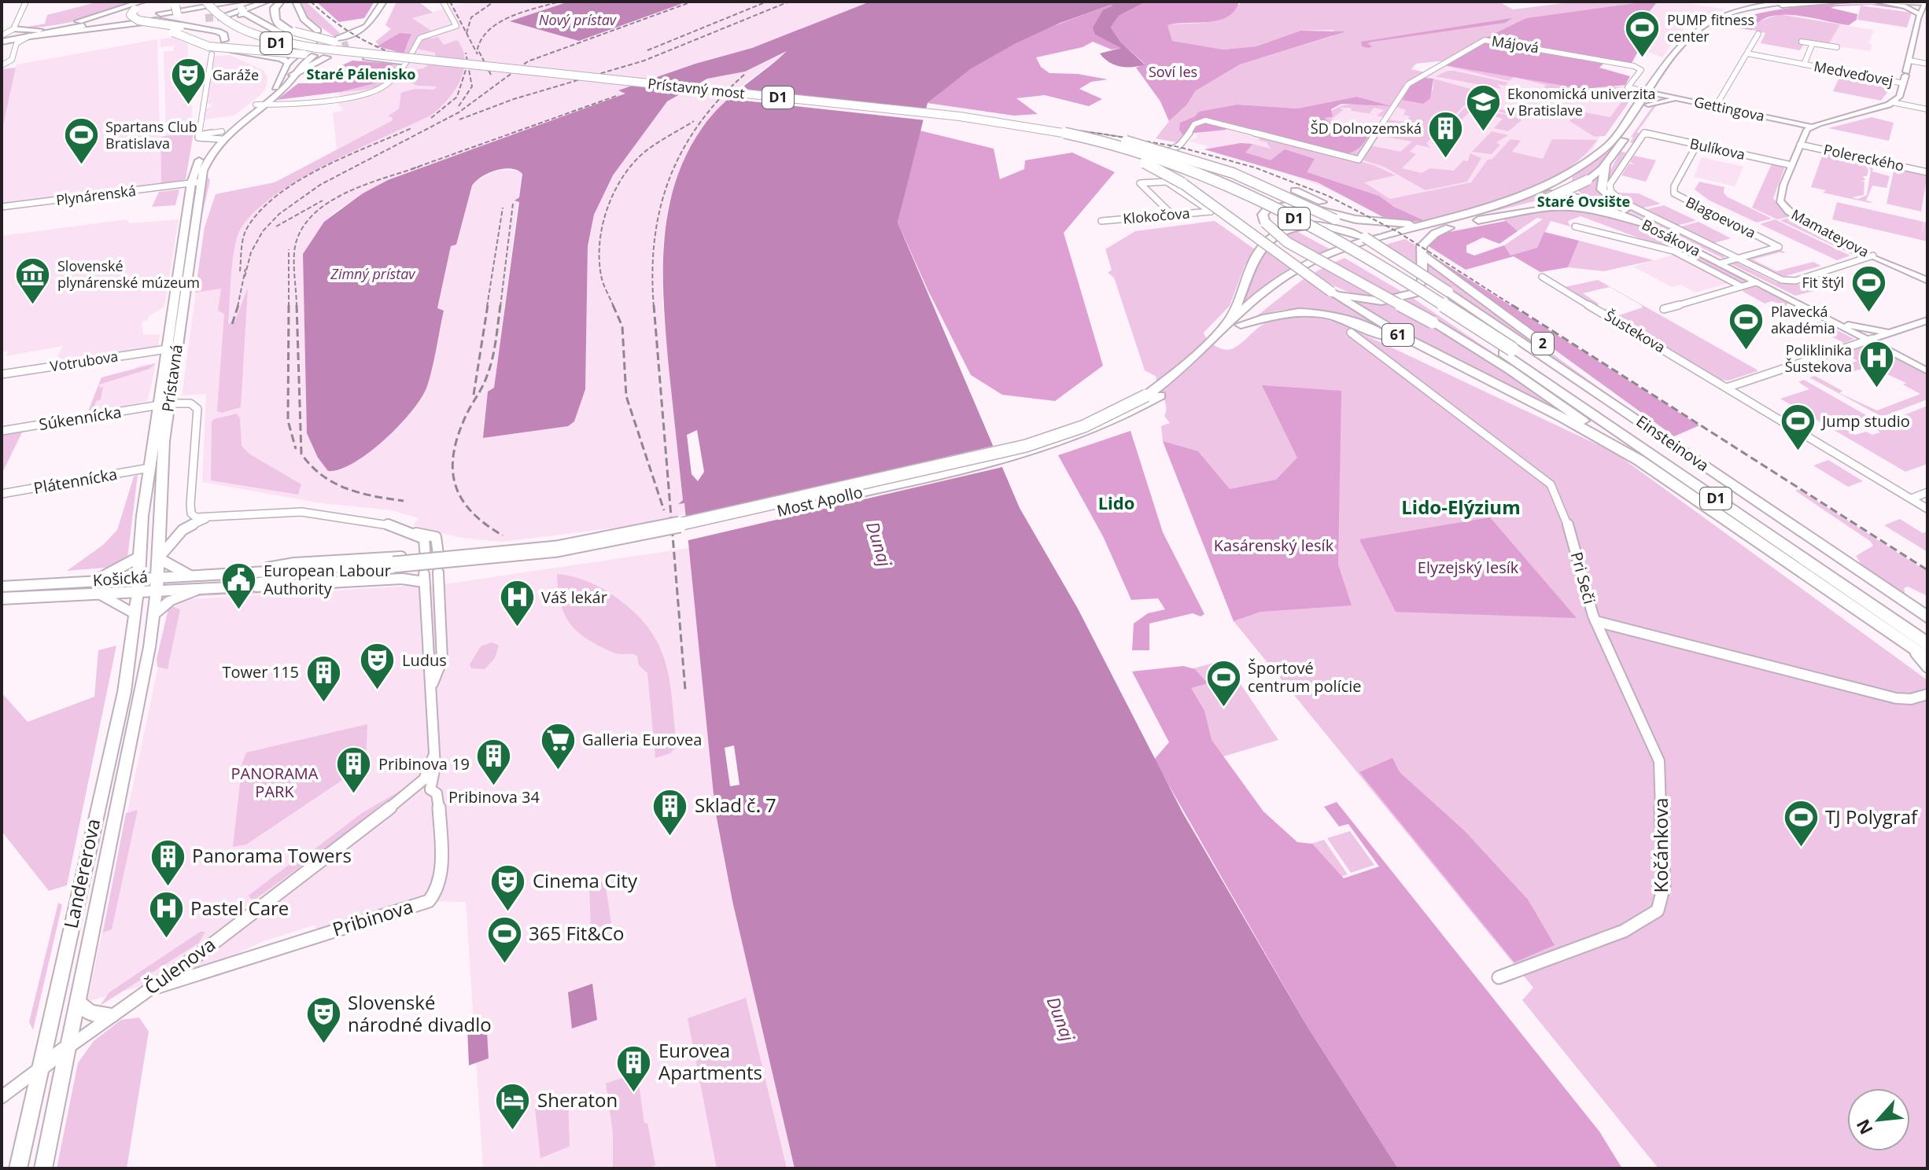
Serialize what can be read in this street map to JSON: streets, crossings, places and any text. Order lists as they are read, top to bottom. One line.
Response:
{"streets":{"highway":["D1","Prístavný most"],"main road":["61","2","Prístavná","Einsteinova","Most Apollo","Košická"],"street":["Májová","Medveďovej","Gettingova","Bulíkova","Polereckého","Plynárenská","Klokočova","Blagoevova","Mamateyova","Bosákova","Šustekova","Votrubova","Súkennícka","Plátennícka","Pri Seči","Kočánkova","Landererova","Pribinova","Čulenova"]},"crossings":[["D1","Prístavný most"],["Gettingova","Mamateyova"],["Bulíkova","Blagoevova"],["Bulíkova","Mamateyova"],["Polereckého","Mamateyova"],["Plynárenská","Prístavná"],["Blagoevova","Bosákova"],["61","Einsteinova"],["2","Einsteinova"],["Votrubova","Prístavná"],["Prístavná","Súkennícka"],["Prístavná","Plátennícka"],["Prístavná","Košická"],["Prístavná","Landererova"],["Most Apollo","Košická"],["Pri Seči","Kočánkova"],["Košická","Landererova"],["Košická","Pribinova"],["Landererova","Čulenova"],["Pribinova","Čulenova"]],"districts":["Staré Pálenisko","Staré Ovsište","Lido","Lido-Elýzium"],"water":["Nový prístav","Zimný prístav","Dunaj"],"parks":["Soví les","Kasárenský lesík","Elyzejský lesík","PANORAMA PARK"],"places":{"sports":["PUMP fitness center","Spartans Club Bratislava","Fit štýl","Plavecká akadémia","Jump studio","Športové centrum polície","TJ Polygraf","365 Fit&Co"],"theatre":["Garáže","Ludus","Cinema City","Slovenské národné divadlo"],"school or university":["Ekonomická univerzita v Bratislave"],"building":["ŠD Dolnozemská","Tower 115","Pribinova 34","Pribinova 19","Sklad č. 7","Panorama Towers","Eurovea Apartments"],"museum":["Slovenské plynárenské múzeum"],"hospital":["Poliklinika Šustekova","Váš lekár","Pastel Care"],"public building":["European Labour Authority"],"supermarket":["Galleria Eurovea"],"hotel":["Sheraton"]},"north":"bottom left"}
